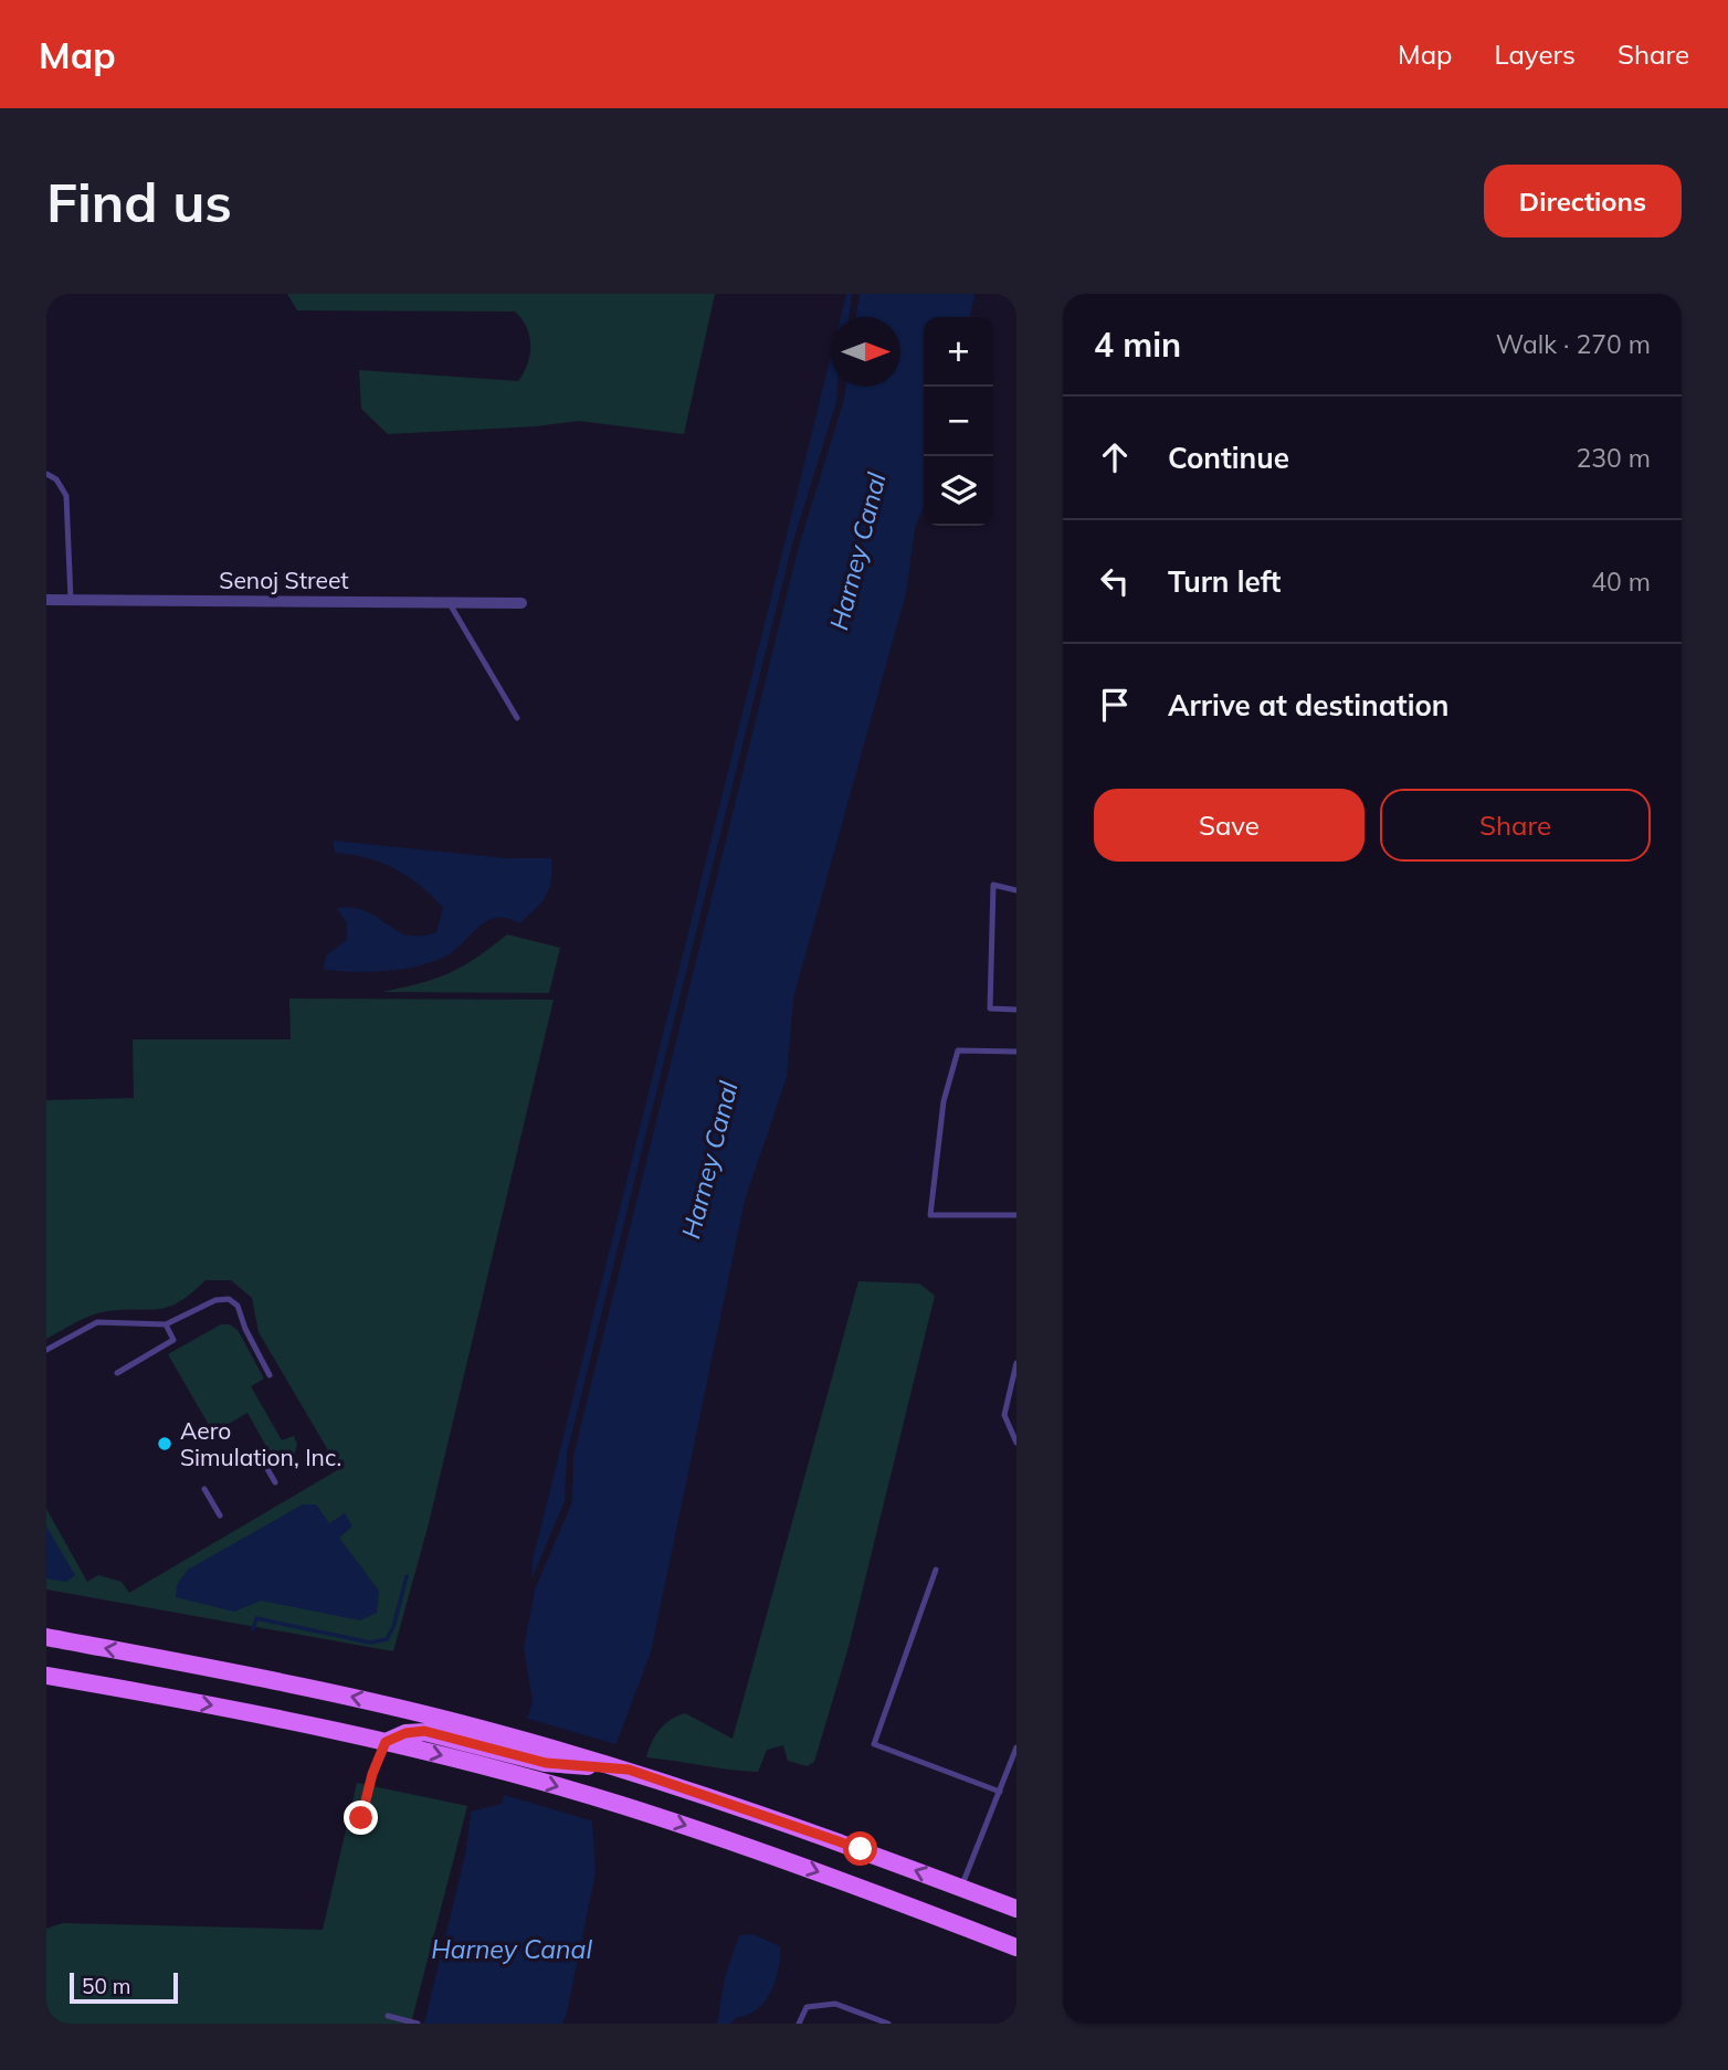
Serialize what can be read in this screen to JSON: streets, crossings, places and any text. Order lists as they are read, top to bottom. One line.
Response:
{"streets":{"street":["Senoj Street"]},"water":["Harney Canal"],"places":["Aero Simulation, Inc."],"scale_bar":"50 m","north":"right","page":{"header":"Map","nav":["Map","Layers","Share"],"buttons":["Directions",["Save","Share"]],"title":"Find us","heading":["4 min","Walk · 270 m"],"map_buttons":["+","−"],"list":[["Continue","230 m"],["Turn left","40 m"],"Arrive at destination"],"scale":"50 m"}}
